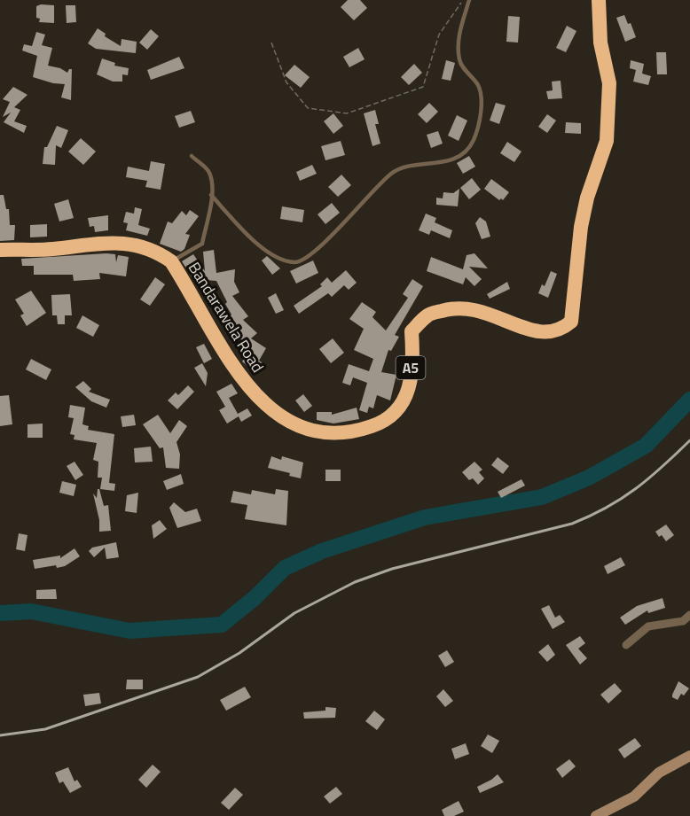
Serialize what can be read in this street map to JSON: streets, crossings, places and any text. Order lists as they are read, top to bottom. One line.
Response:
{"streets":{"highway":["Bandarawela Road","A5"]}}
